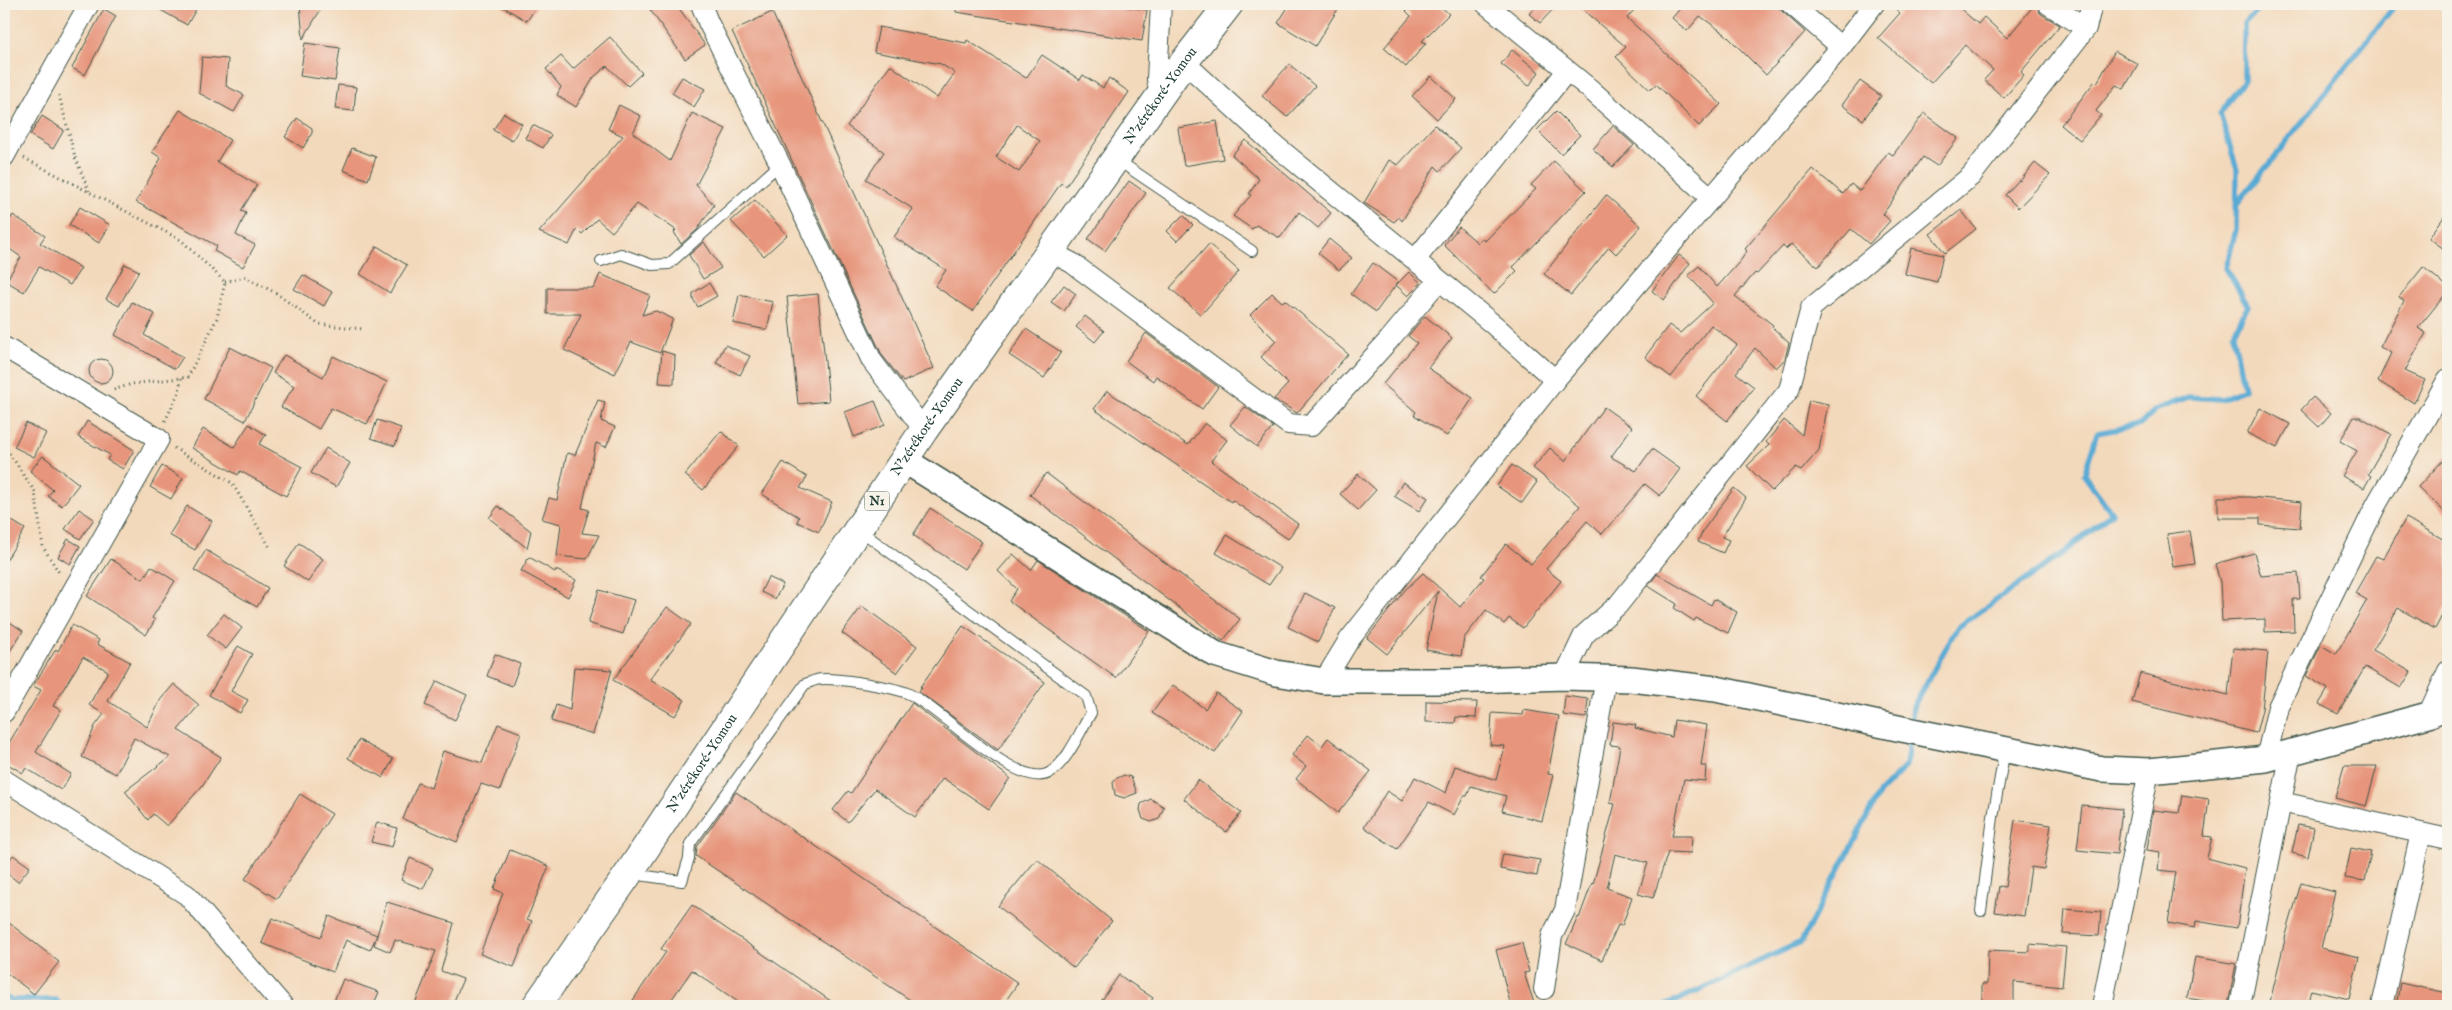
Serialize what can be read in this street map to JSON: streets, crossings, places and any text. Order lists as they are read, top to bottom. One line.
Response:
{"streets":{"highway":["N'zérékoré-Yomou","N1"]}}
